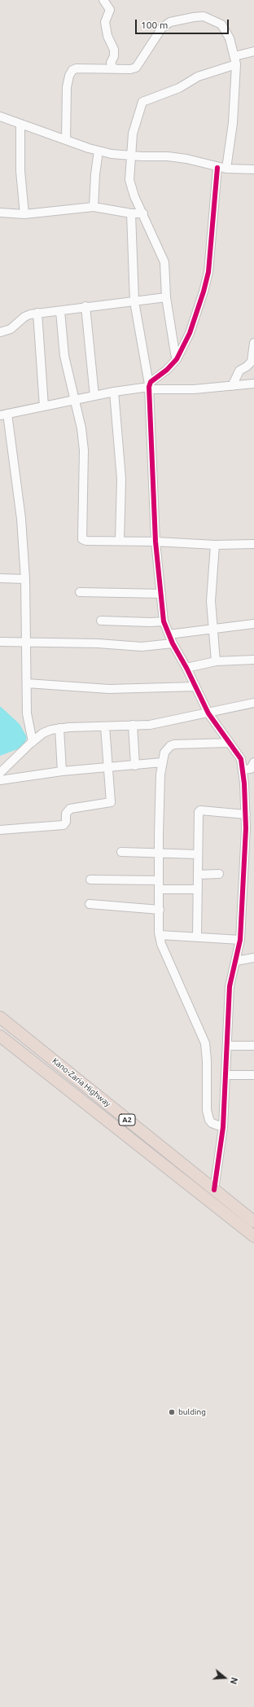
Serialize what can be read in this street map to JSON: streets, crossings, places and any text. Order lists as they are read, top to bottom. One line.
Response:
{"streets":{"highway":["Kano-Zaria Highway","A2"]},"places":["bulding"],"scale_bar":"100 m","north":"right"}
